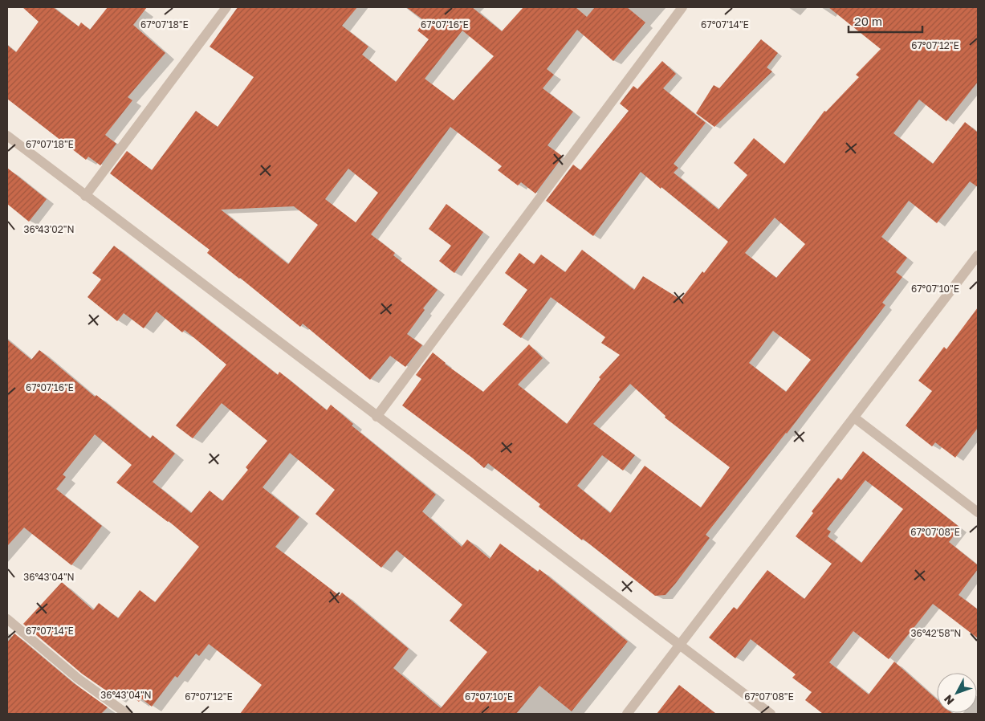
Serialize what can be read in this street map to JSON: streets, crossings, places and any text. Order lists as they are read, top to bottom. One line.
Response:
{"scale_bar":"20 m","north":"bottom left","coordinates":["67°07'18\"E","67°07'16\"E","67°07'14\"E","67°07'12\"E","36°43'02\"N","67°07'10\"E","67°07'08\"E","36°43'04\"N","36°42'58\"N"]}
